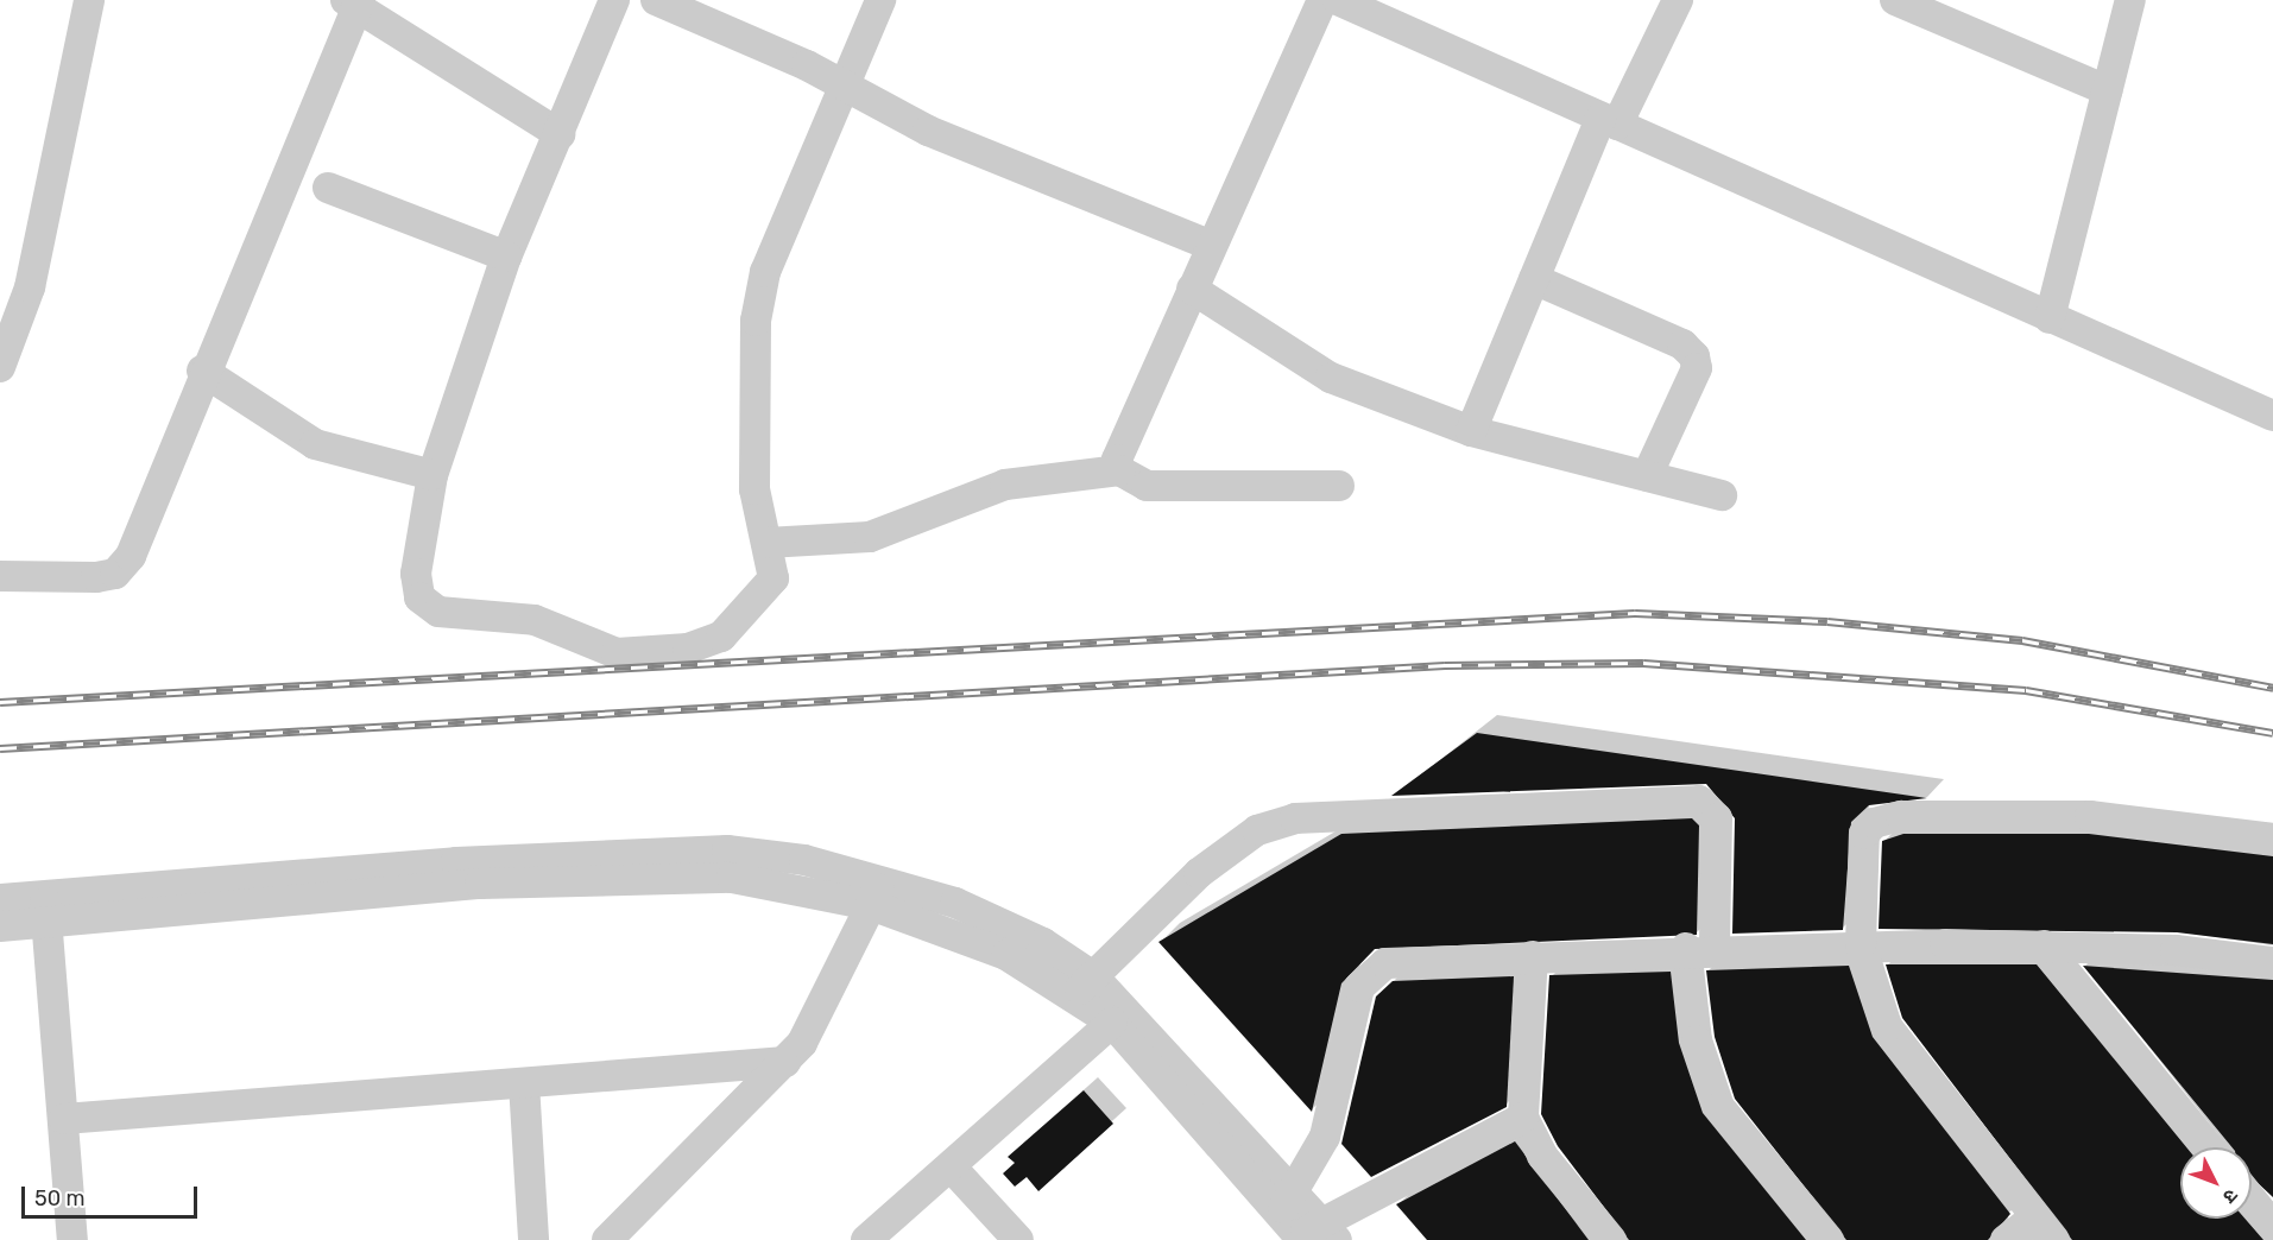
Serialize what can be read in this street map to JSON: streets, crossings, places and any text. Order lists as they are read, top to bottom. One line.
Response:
{"scale_bar":"50 m","north":"bottom right"}
